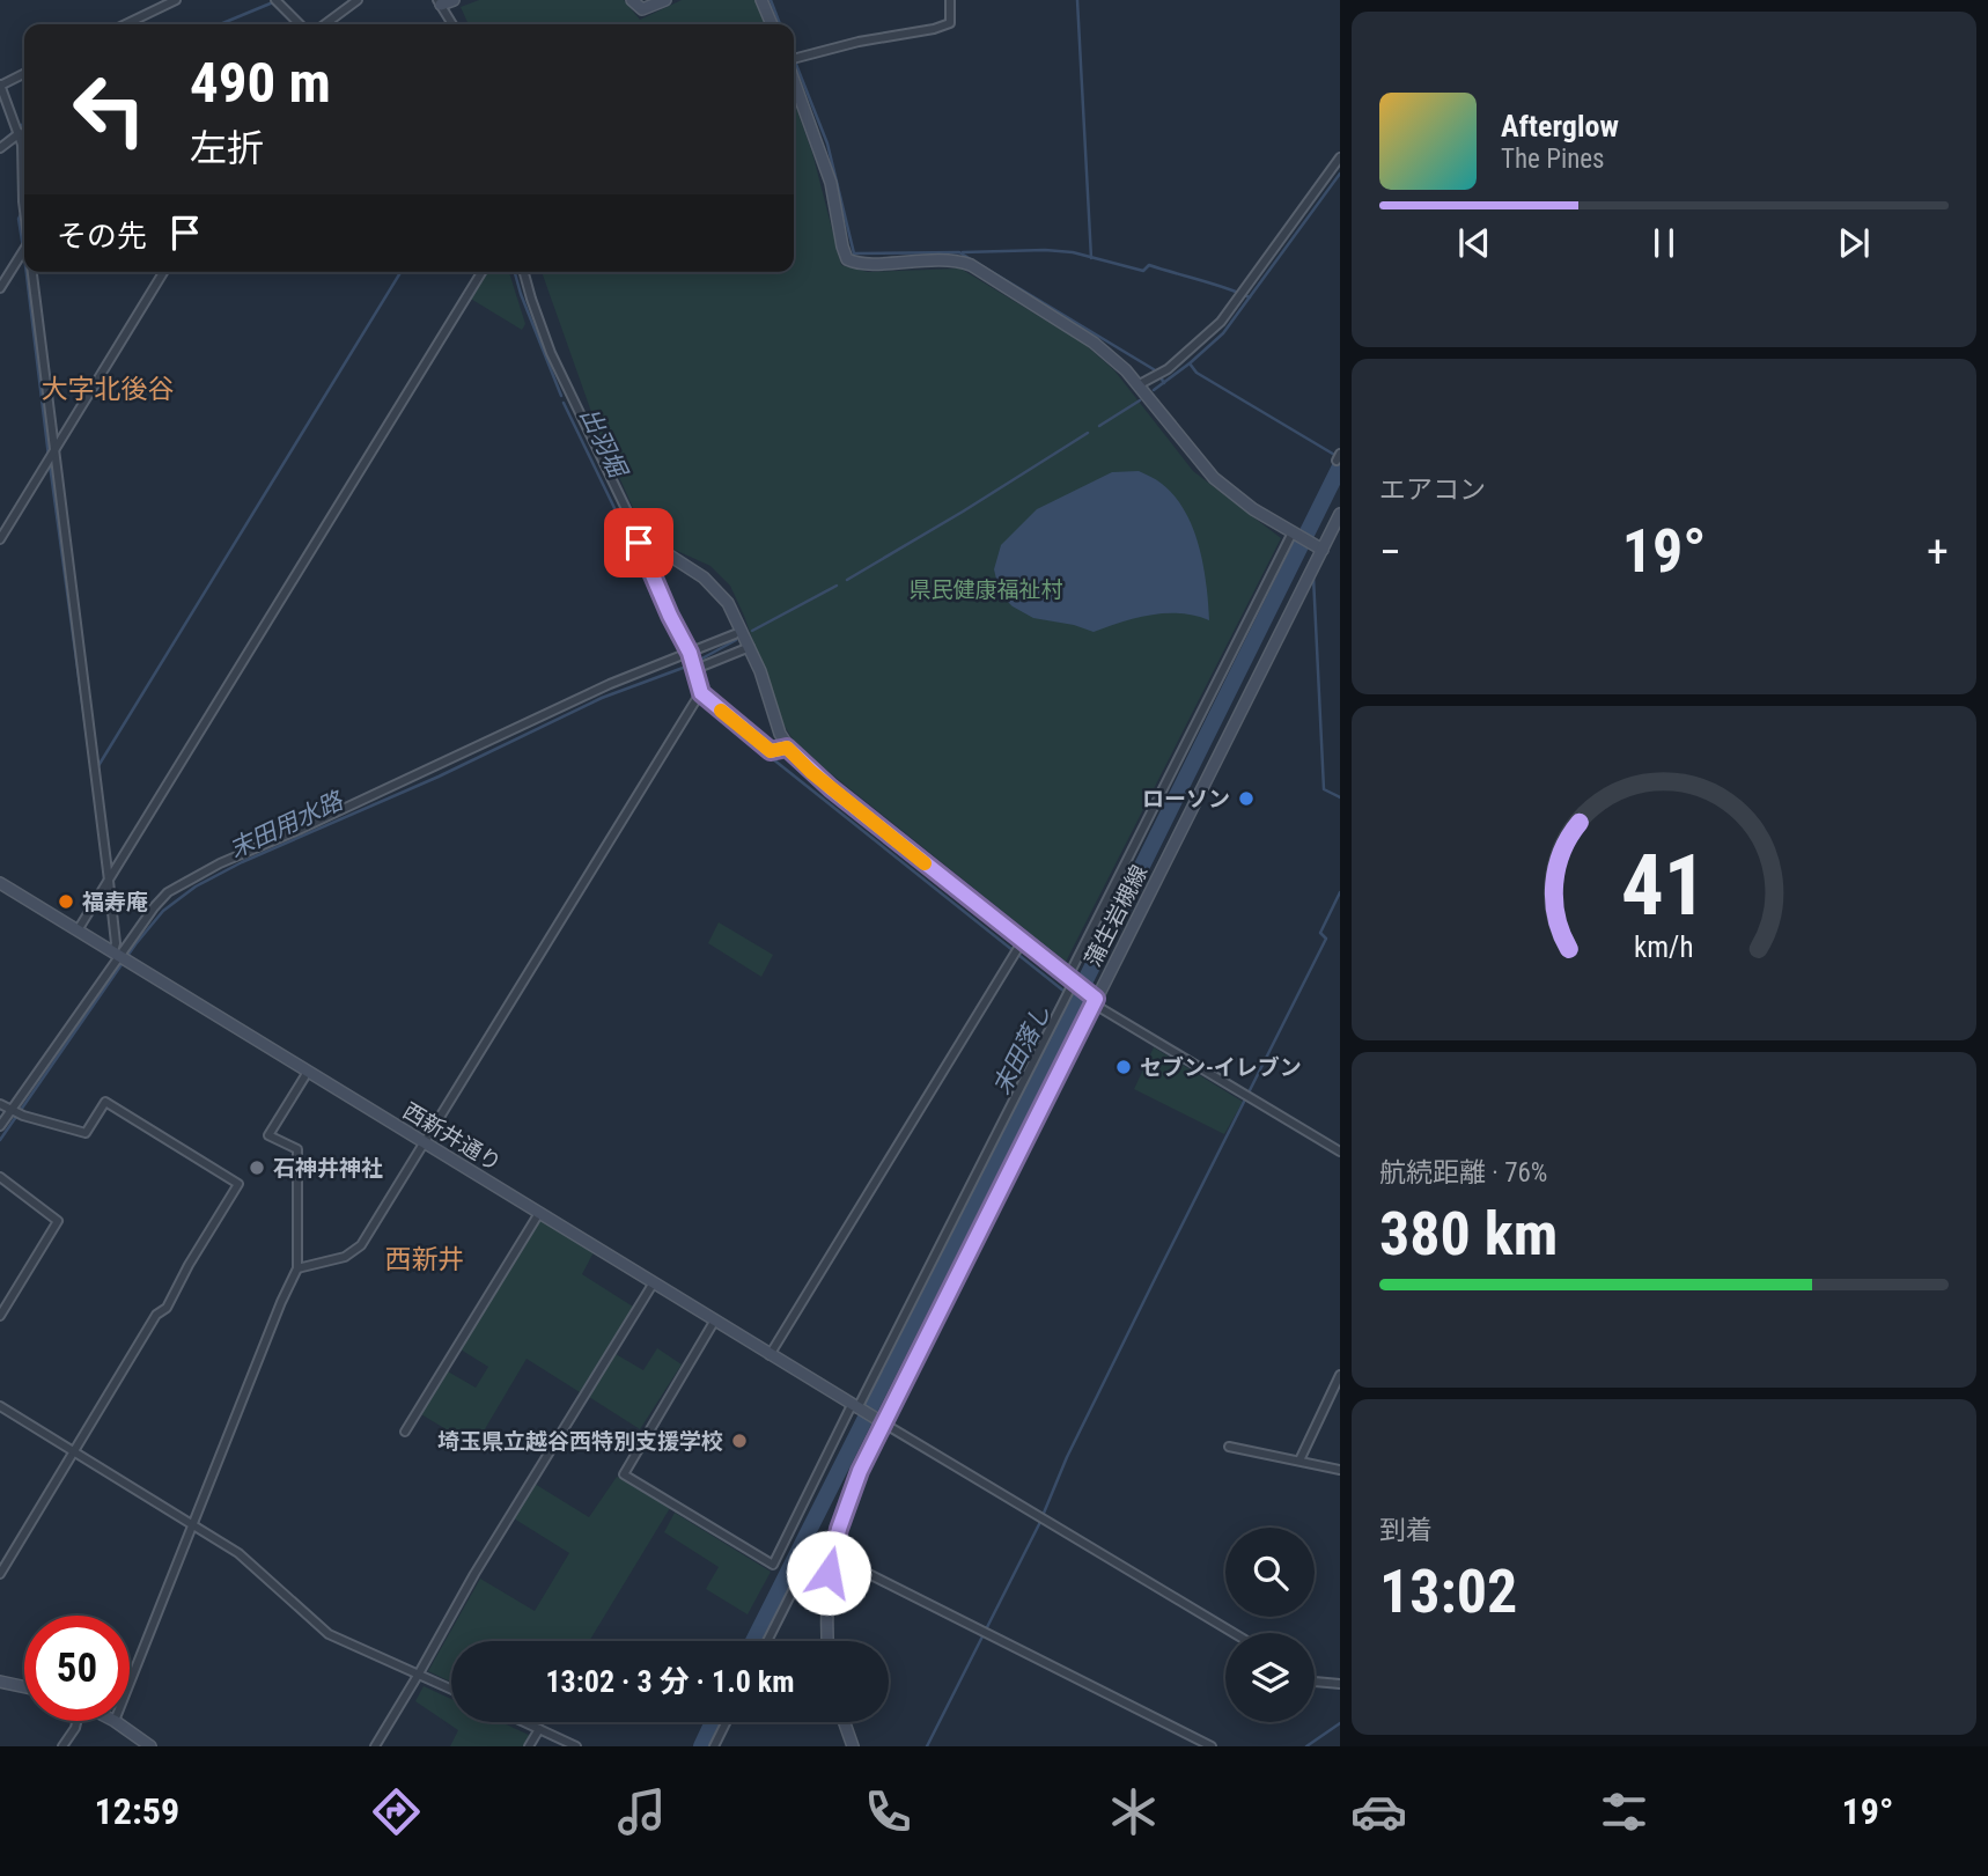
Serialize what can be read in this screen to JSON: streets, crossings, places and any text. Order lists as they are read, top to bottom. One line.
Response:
{"streets":{"street":["蒲生岩槻線","西新井通り"]},"crossings":[["蒲生岩槻線","西新井通り"]],"districts":["大字北後谷","西新井"],"water":["出羽堀","末田用水路","末田落し"],"parks":["県民健康福祉村"],"places":["ローソン","福寿庵","セブン-イレブン","石神井神社","埼玉県立越谷西特別支援学校"],"page":{"turn":["490 m","左折"],"song":["Afterglow","The Pines"],"then":"その先","tile":["エアコン",["航続距離 · 76%","380 km"],["到着","13:02"]],"heat":["−","19°","+"],"limit":"50","trip":"13:02 · 3 分 · 1.0 km","tabs":["12:59","19°"],"gauge":["41","km/h"]}}
